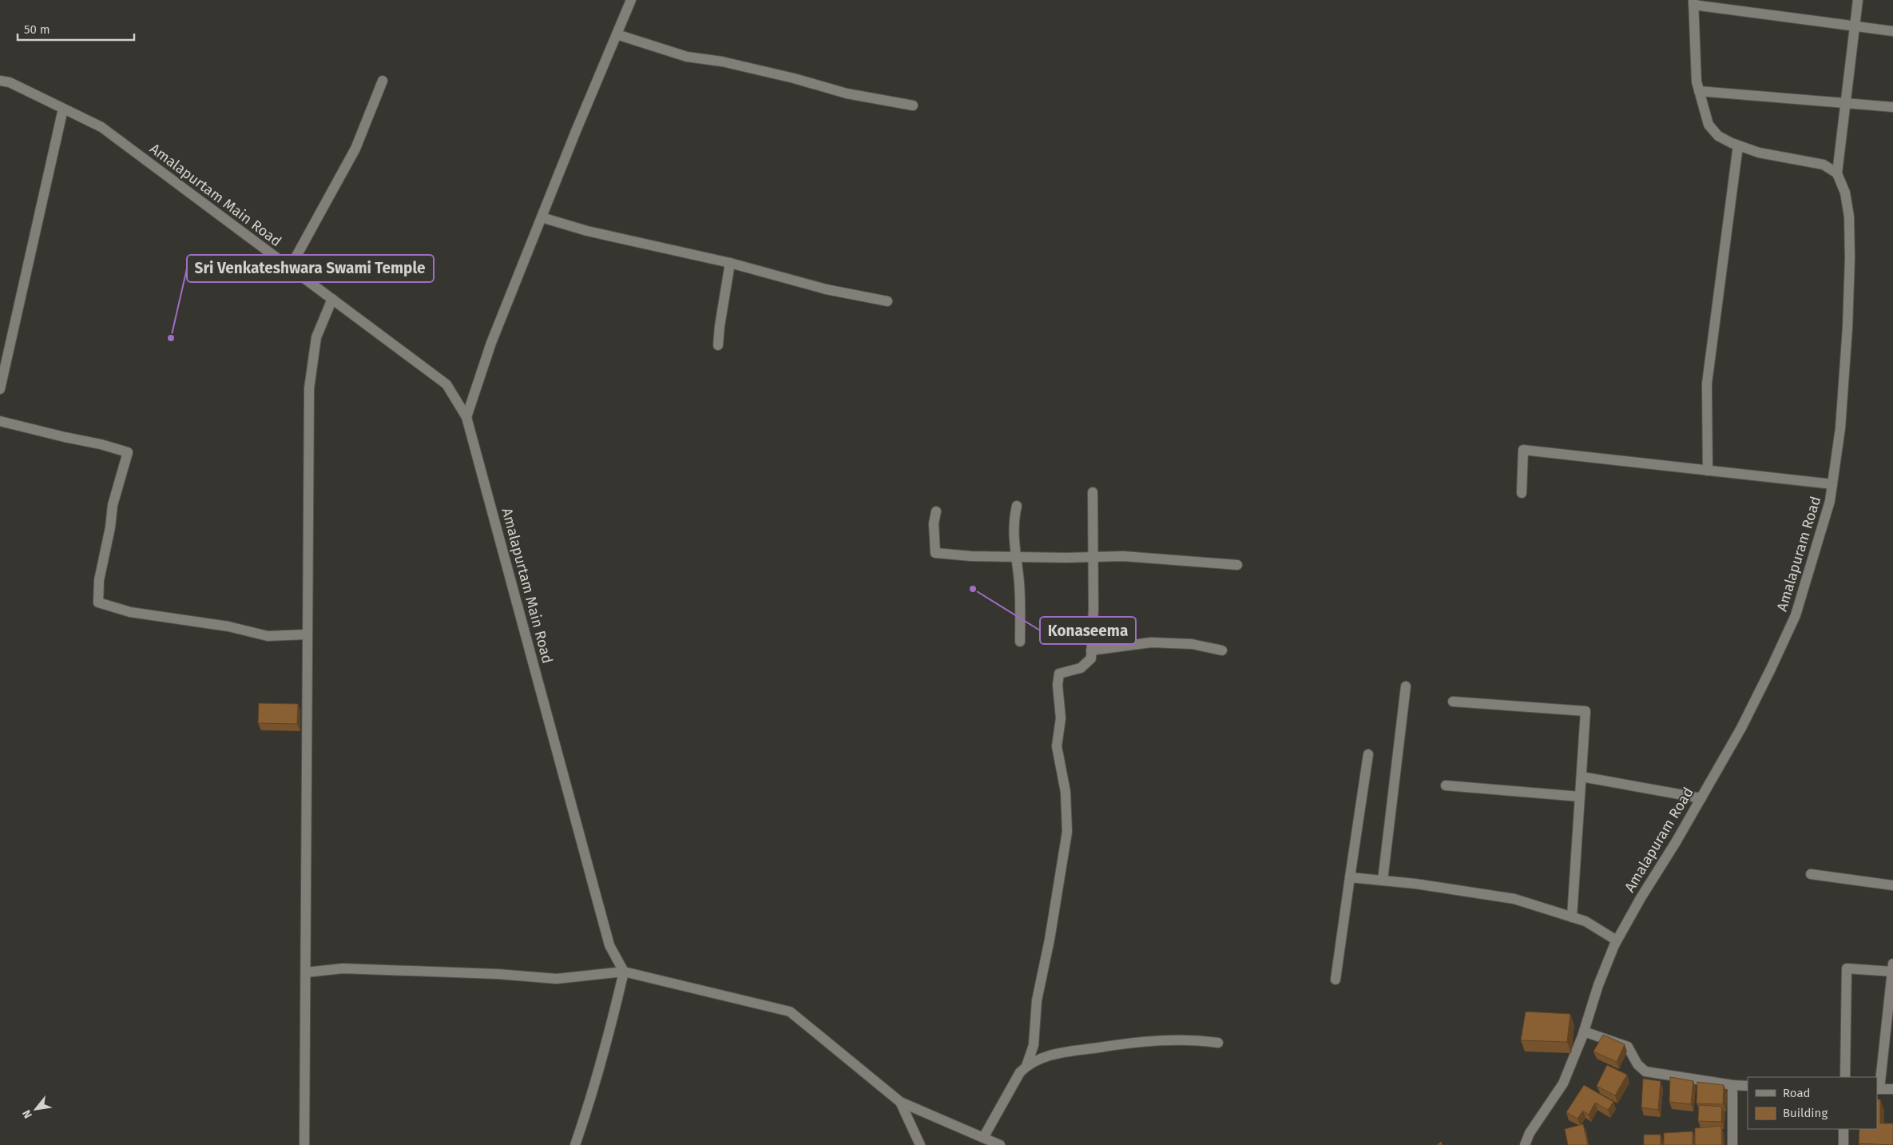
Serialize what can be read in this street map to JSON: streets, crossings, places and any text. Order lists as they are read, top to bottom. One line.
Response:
{"streets":{"street":["Amalapurtam Main Road","Amalapuram Road"]},"places":["Sri Venkateshwara Swami Temple","Konaseema"],"legend":["Road","Building"],"scale_bar":"50 m","north":"bottom left"}
